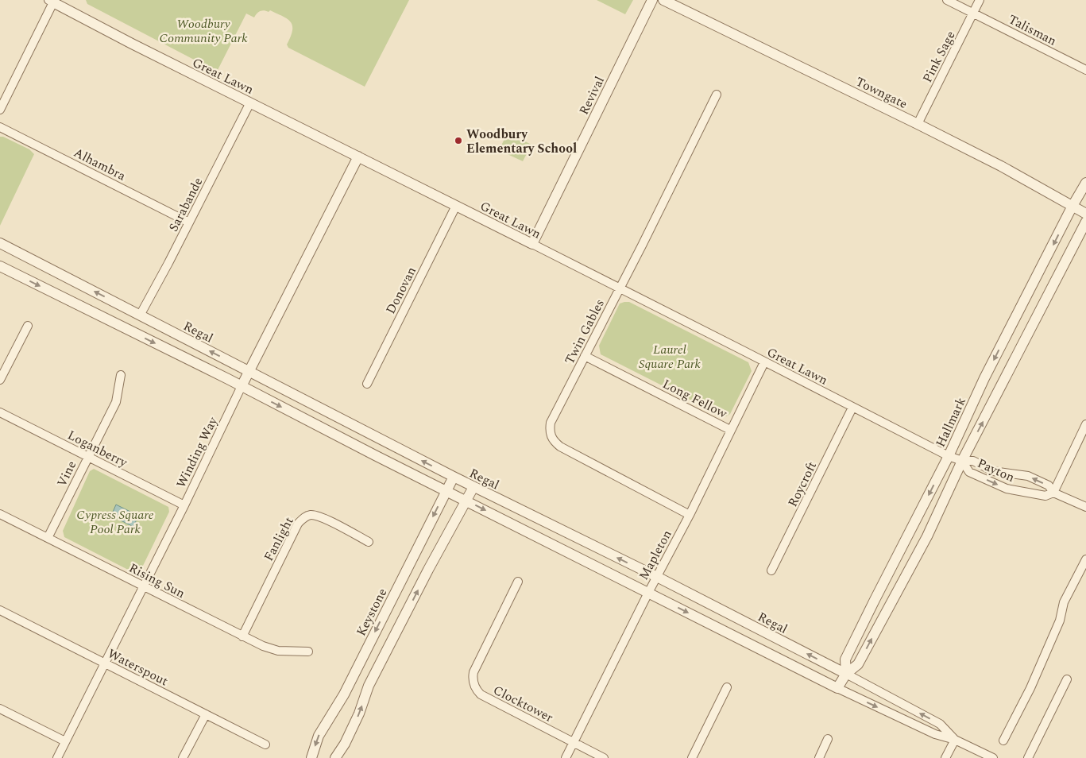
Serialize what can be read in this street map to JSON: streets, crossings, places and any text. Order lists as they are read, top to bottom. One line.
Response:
{"streets":{"street":["Talisman","Pink Sage","Great Lawn","Towngate","Revival","Alhambra","Sarabande","Donovan","Regal","Twin Gables","Long Fellow","Hallmark","Loganberry","Winding Way","Payton","Vine","Roycroft","Fanlight","Mapleton","Rising Sun","Keystone","Waterspout","Clocktower"]},"crossings":[["Talisman","Pink Sage"],["Pink Sage","Towngate"],["Great Lawn","Revival"],["Great Lawn","Sarabande"],["Great Lawn","Donovan"],["Great Lawn","Twin Gables"],["Great Lawn","Hallmark"],["Great Lawn","Winding Way"],["Great Lawn","Payton"],["Great Lawn","Roycroft"],["Great Lawn","Mapleton"],["Towngate","Hallmark"],["Alhambra","Sarabande"],["Sarabande","Regal"],["Regal","Hallmark"],["Regal","Winding Way"],["Regal","Mapleton"],["Regal","Keystone"],["Twin Gables","Long Fellow"],["Twin Gables","Mapleton"],["Long Fellow","Mapleton"],["Hallmark","Payton"],["Loganberry","Winding Way"],["Loganberry","Vine"],["Winding Way","Rising Sun"],["Winding Way","Waterspout"],["Vine","Rising Sun"],["Fanlight","Rising Sun"],["Mapleton","Clocktower"]],"parks":["Woodbury Community Park","Laurel Square Park","Cypress Square Pool Park"],"places":["Woodbury Elementary School"]}
